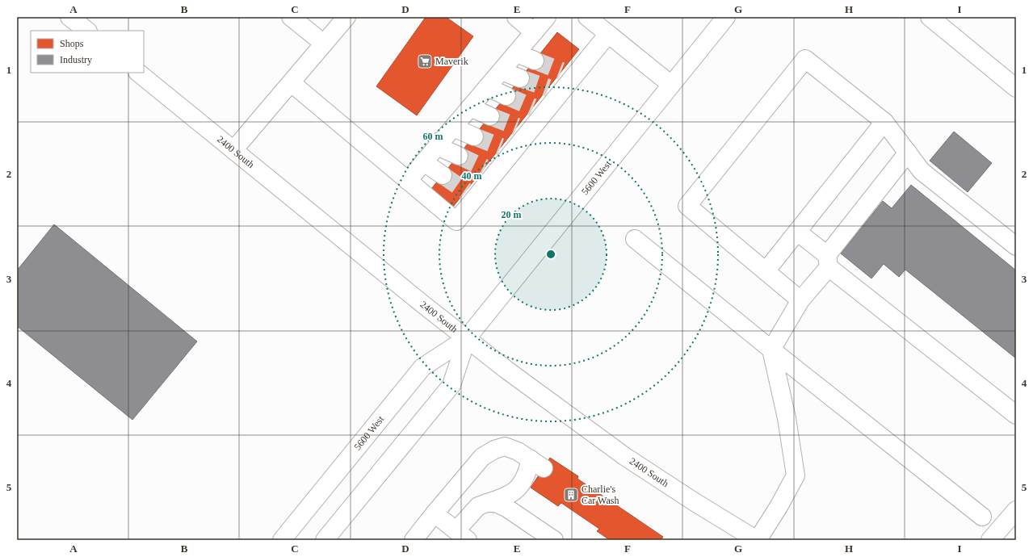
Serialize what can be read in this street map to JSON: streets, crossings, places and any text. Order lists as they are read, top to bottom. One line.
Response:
{"streets":{"main road":["2400 South","5600 West"]},"crossings":[["2400 South","5600 West"]],"places":{"supermarket":["Maverik"],"building":["Charlie's Car Wash"]},"legend":["Shops","Industry"],"grid":{"columns":["A","B","C","D","E","F","G","H","I"],"rows":["1","2","3","4","5"]},"rings":["60 m","40 m","20 m"]}
